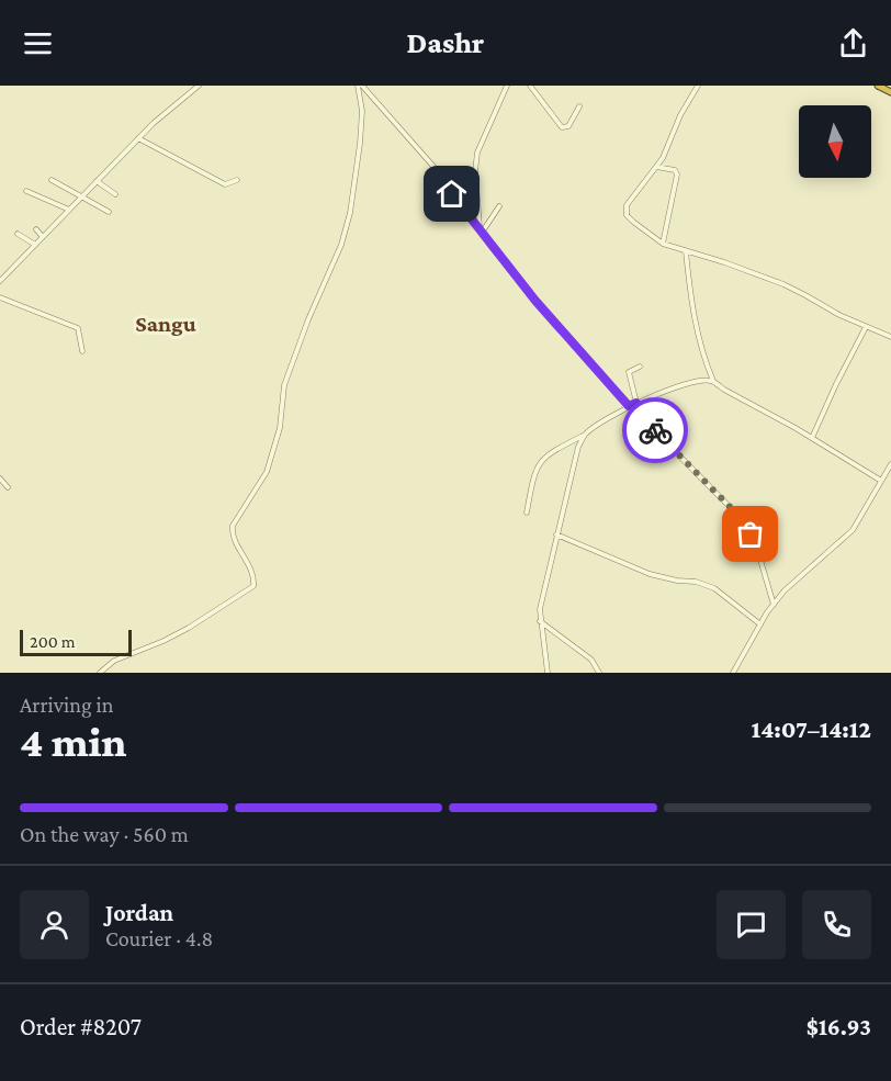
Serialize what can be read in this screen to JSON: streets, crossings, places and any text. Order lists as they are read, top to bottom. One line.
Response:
{"districts":["Sangu"],"scale_bar":"200 m","north":"bottom","page":{"header":"Dashr","scale":"200 m","heading":["4 min","Arriving in","14:07–14:12"],"panel":["Jordan","Courier · 4.8","Order #8207","$16.93"],"bar":"On the way · 560 m"}}
